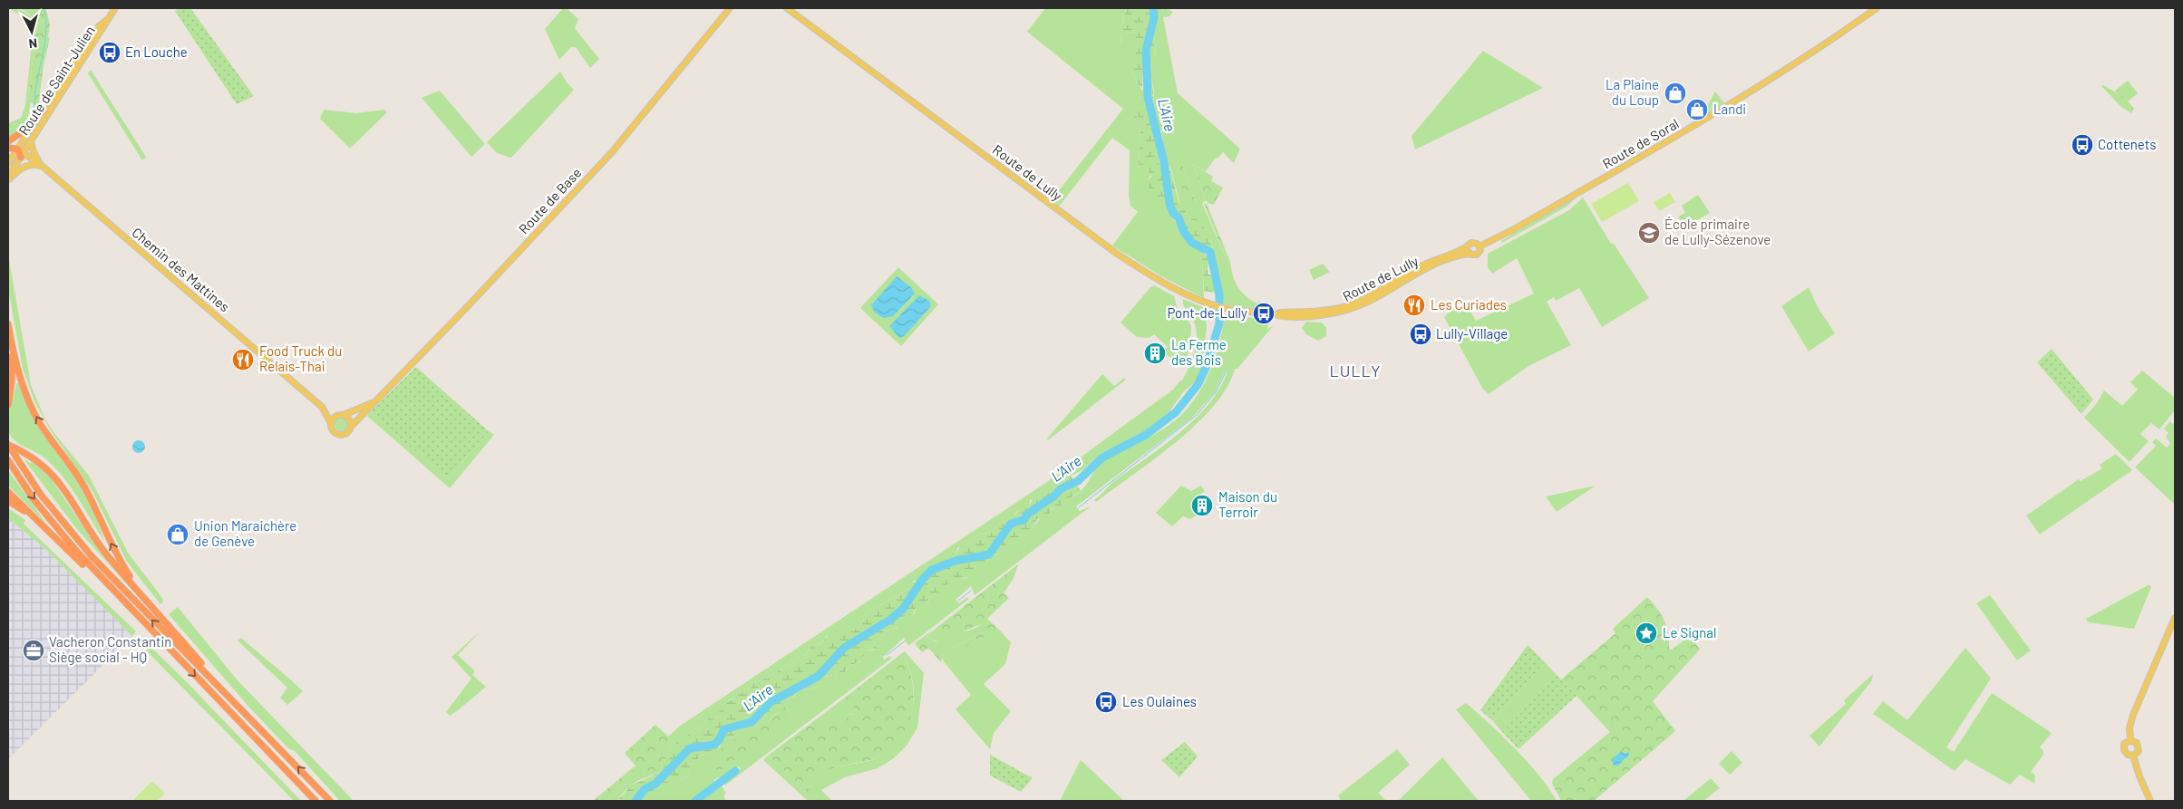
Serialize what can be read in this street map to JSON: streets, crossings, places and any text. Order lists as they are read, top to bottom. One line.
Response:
{"streets":{"main road":["Route de Saint-Julien","Route de Soral","Route de Lully","Route de Base","Chemin des Mattines"]},"crossings":[["Route de Saint-Julien","Chemin des Mattines"],["Route de Base","Chemin des Mattines"]],"districts":["LULLY"],"water":["L'Aire"],"places":{"bus stop":["En Louche","Cottenets","Pont-de-Lully","Lully-Village","Les Oulaines"],"shop":["La Plaine du Loup","Landi","Union Maraichère de Genève"],"school or university":["École primaire de Lully-Sézenove"],"restaurant":["Les Curiades","Food Truck du Relais-Thai"],"building":["La Ferme des Bois","Maison du Terroir"],"place":["Le Signal"],"office":["Vacheron Constantin Siège social - HQ"]},"north":"bottom"}
